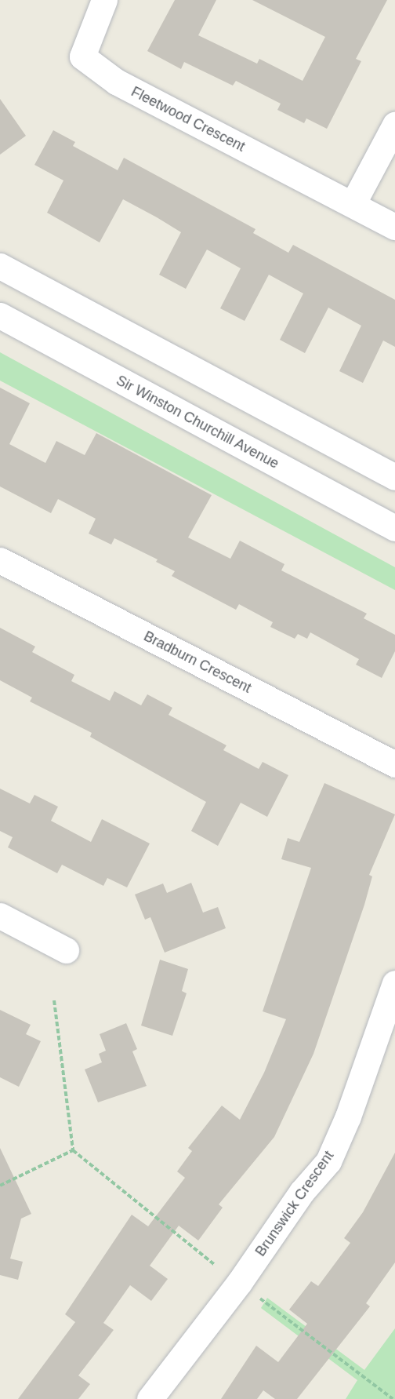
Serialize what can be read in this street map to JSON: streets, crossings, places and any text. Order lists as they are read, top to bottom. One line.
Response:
{"streets":{"street":["Fleetwood Crescent","Sir Winston Churchill Avenue","Bradburn Crescent","Brunswick Crescent"]}}
